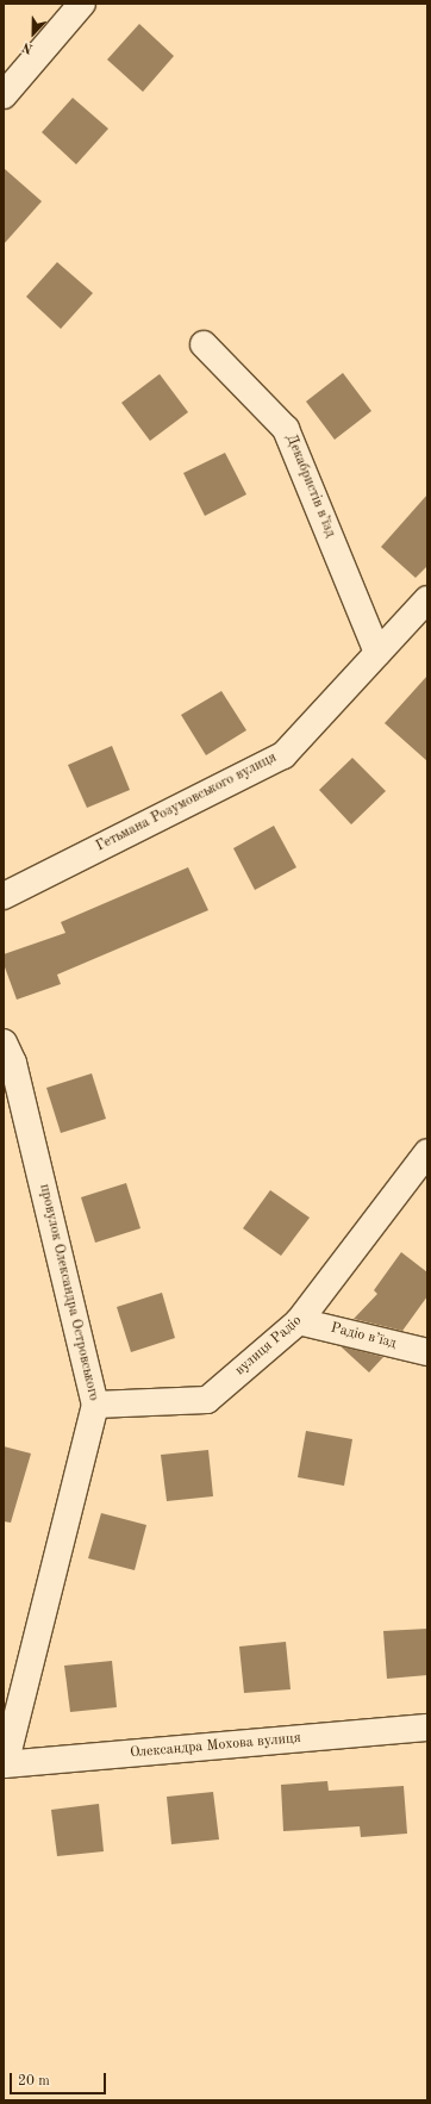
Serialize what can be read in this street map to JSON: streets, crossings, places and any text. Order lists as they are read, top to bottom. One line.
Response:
{"streets":{"street":["Декабристів в’їзд","Гетьмана Розумовського вулиця","провулок Олександра Островського","Радіо в’їзд","вулиця Радіо","Олександра Мохова вулиця"]},"crossings":[["Декабристів в’їзд","Гетьмана Розумовського вулиця"],["провулок Олександра Островського","вулиця Радіо"],["провулок Олександра Островського","Олександра Мохова вулиця"],["Радіо в’їзд","вулиця Радіо"]],"scale_bar":"20 m","north":"bottom"}
